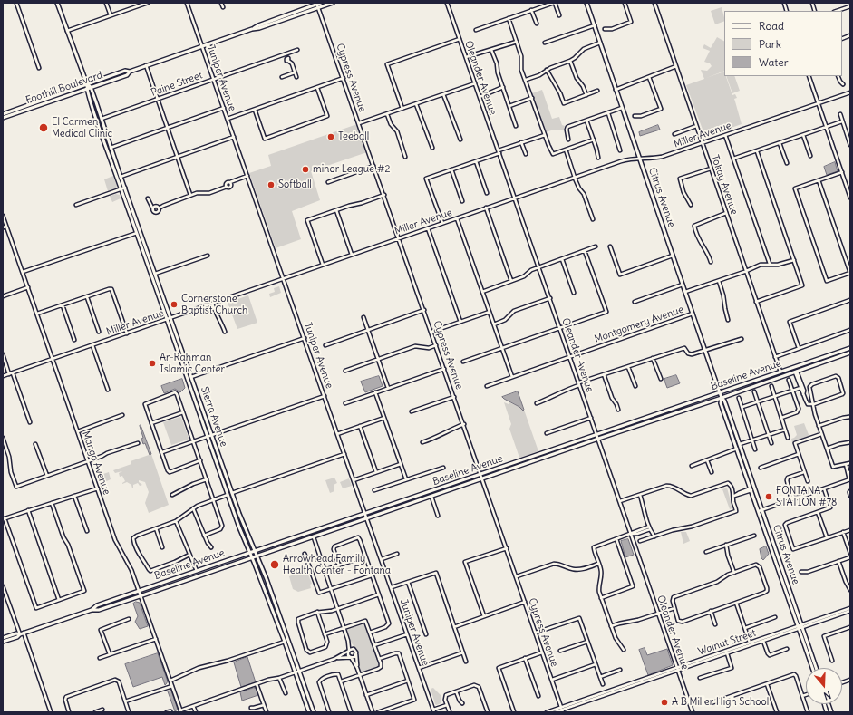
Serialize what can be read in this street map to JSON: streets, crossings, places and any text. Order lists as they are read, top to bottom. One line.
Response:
{"streets":{"main road":["Foothill Boulevard","Citrus Avenue","Baseline Avenue","Sierra Avenue"],"street":["Juniper Avenue","Cypress Avenue","Oleander Avenue","Paine Street","Miller Avenue","Tokay Avenue","Montgomery Avenue","Mango Avenue","Walnut Street"]},"crossings":[["Juniper Avenue","Paine Street"],["Juniper Avenue","Foothill Boulevard"],["Juniper Avenue","Miller Avenue"],["Juniper Avenue","Baseline Avenue"],["Cypress Avenue","Foothill Boulevard"],["Cypress Avenue","Miller Avenue"],["Cypress Avenue","Baseline Avenue"],["Cypress Avenue","Walnut Street"],["Oleander Avenue","Miller Avenue"],["Oleander Avenue","Montgomery Avenue"],["Oleander Avenue","Baseline Avenue"],["Oleander Avenue","Walnut Street"],["Paine Street","Sierra Avenue"],["Foothill Boulevard","Sierra Avenue"],["Miller Avenue","Tokay Avenue"],["Miller Avenue","Citrus Avenue"],["Miller Avenue","Sierra Avenue"],["Miller Avenue","Mango Avenue"],["Tokay Avenue","Baseline Avenue"],["Citrus Avenue","Montgomery Avenue"],["Citrus Avenue","Baseline Avenue"],["Citrus Avenue","Walnut Street"],["Baseline Avenue","Sierra Avenue"],["Baseline Avenue","Mango Avenue"]],"places":["El Carmen Medical Clinic","Teeball","minor League #2","Softball","Cornerstone Baptist Church","Ar-Rahman Islamic Center","FONTANA STATION #78","Arrowhead Family Health Center - Fontana","A B Miller High School"],"legend":["Road","Park","Water"],"north":"bottom"}
